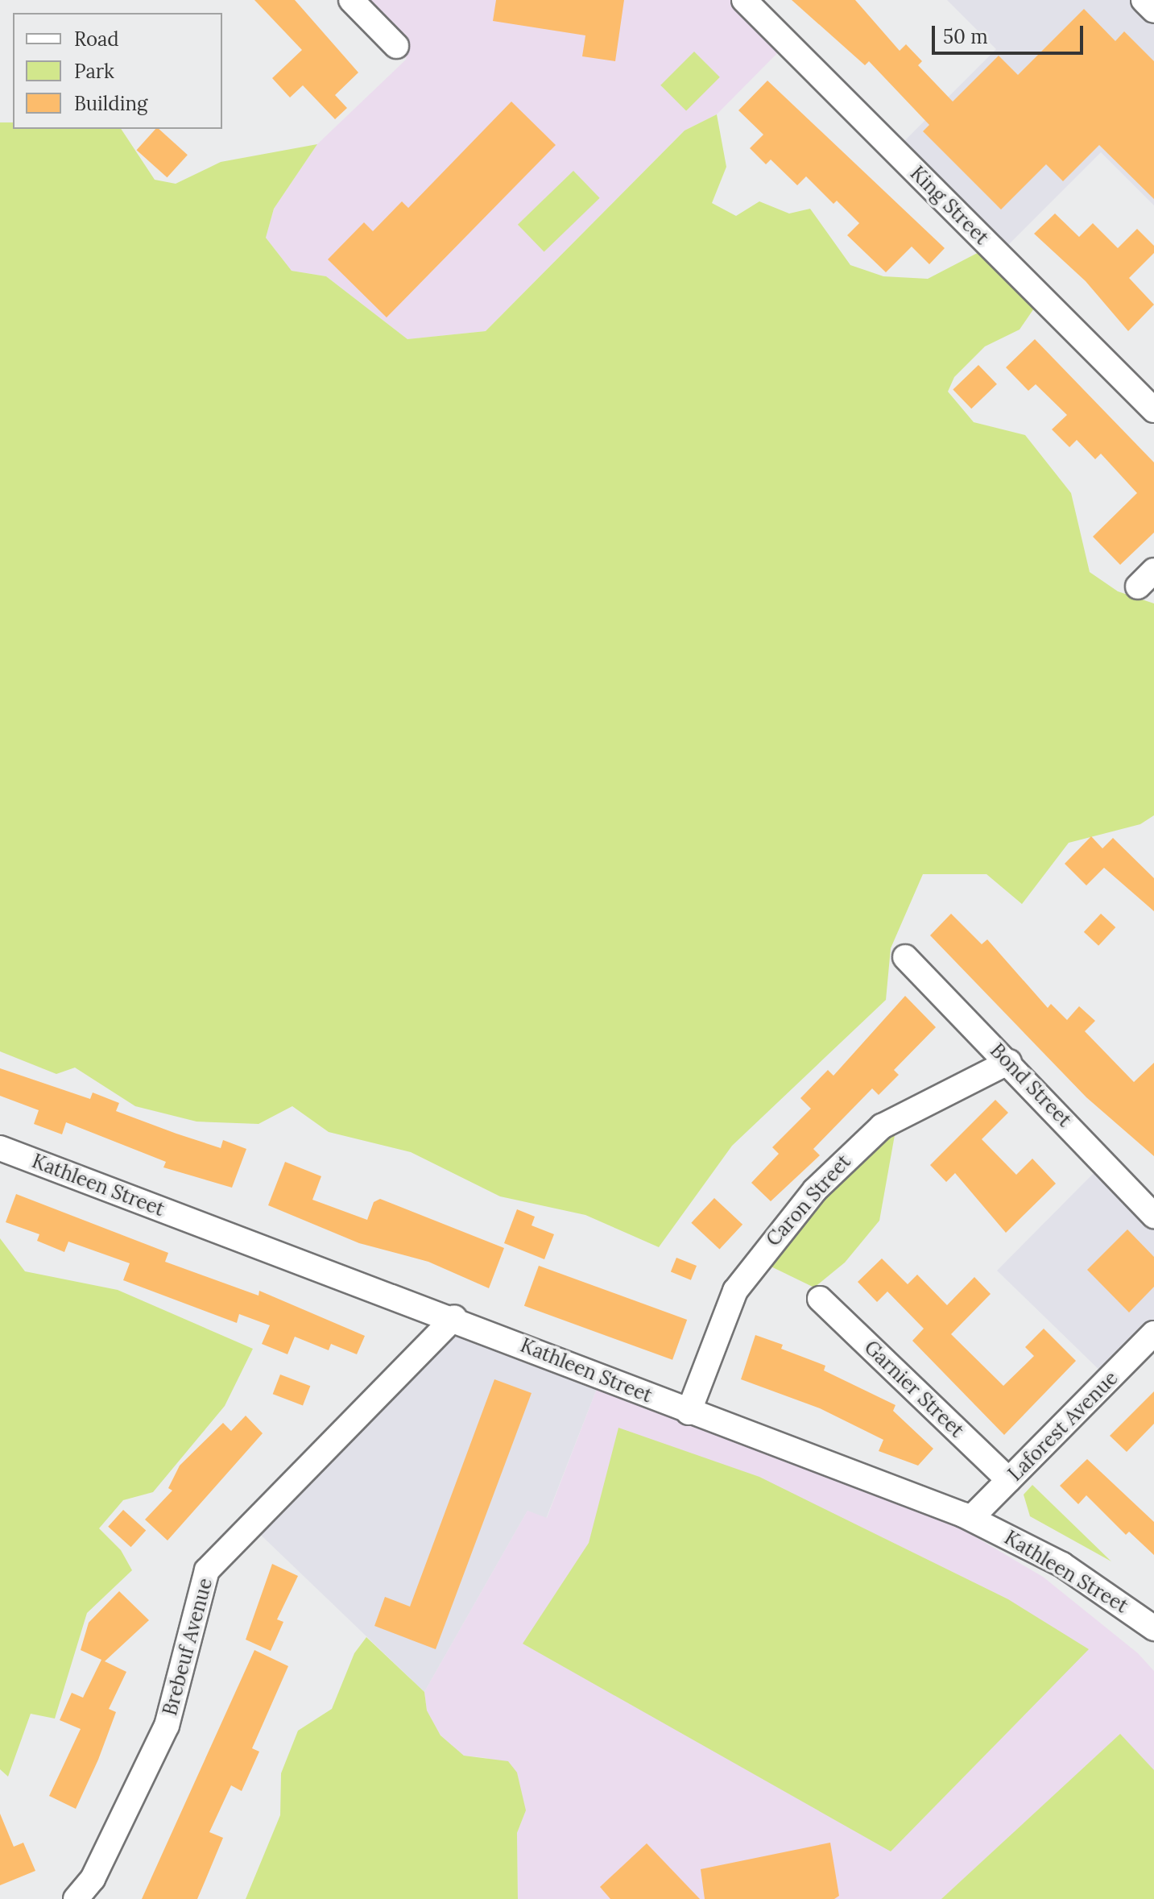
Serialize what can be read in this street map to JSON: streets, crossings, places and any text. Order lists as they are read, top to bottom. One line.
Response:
{"streets":{"street":["King Street","Bond Street","Kathleen Street","Caron Street","Garnier Street","Laforest Avenue","Brebeuf Avenue"]},"crossings":[["Bond Street","Caron Street"],["Kathleen Street","Caron Street"],["Kathleen Street","Laforest Avenue"],["Kathleen Street","Brebeuf Avenue"],["Garnier Street","Laforest Avenue"]],"legend":["Road","Park","Building"],"scale_bar":"50 m"}
